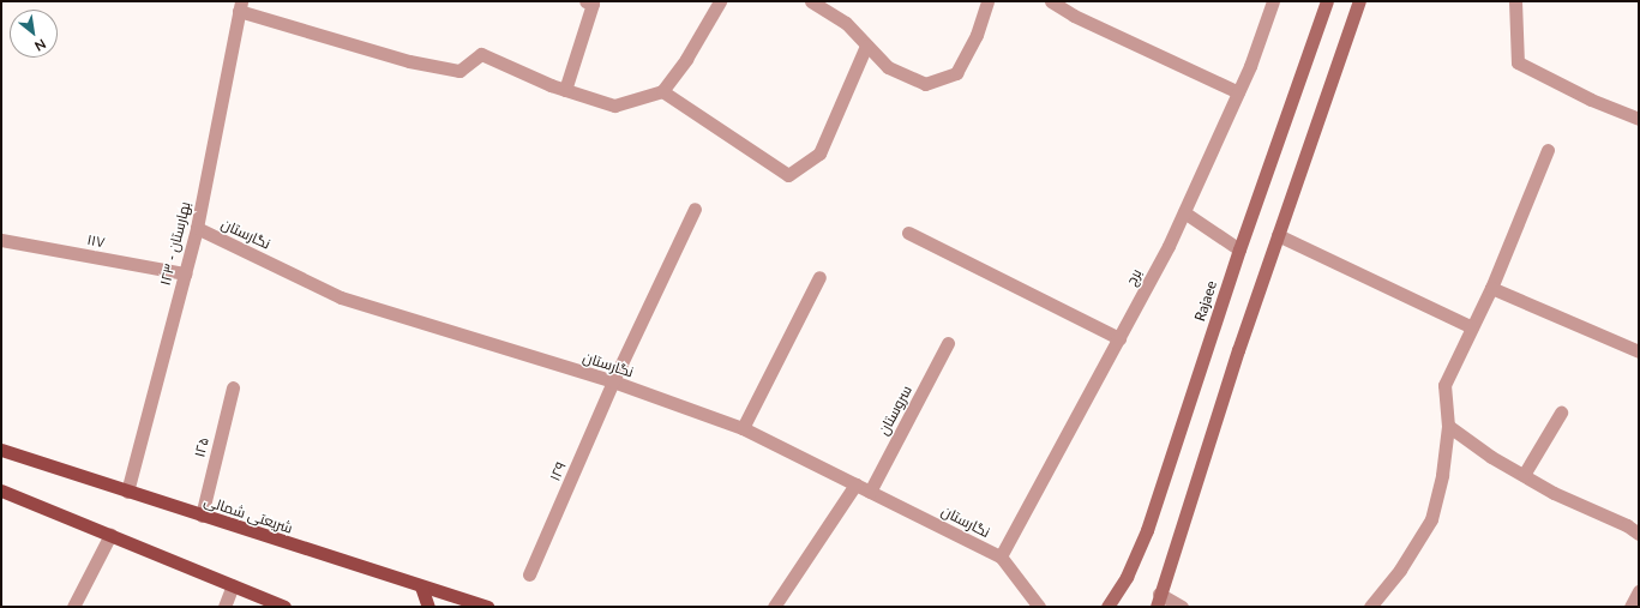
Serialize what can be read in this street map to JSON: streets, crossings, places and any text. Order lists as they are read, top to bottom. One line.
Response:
{"streets":{"main road":["Rajaee","شریعتی شمالی"],"street":["نگارستان","۱۱۷","بهارستان - ۱۲۳","برج","سروستان","۱۲۵","۱۲۹"]},"crossings":[["نگارستان","بهارستان - ۱۲۳"],["نگارستان","برج"],["نگارستان","سروستان"],["نگارستان","۱۲۹"],["۱۱۷","بهارستان - ۱۲۳"],["بهارستان - ۱۲۳","شریعتی شمالی"],["۱۲۵","شریعتی شمالی"]],"north":"bottom right"}
